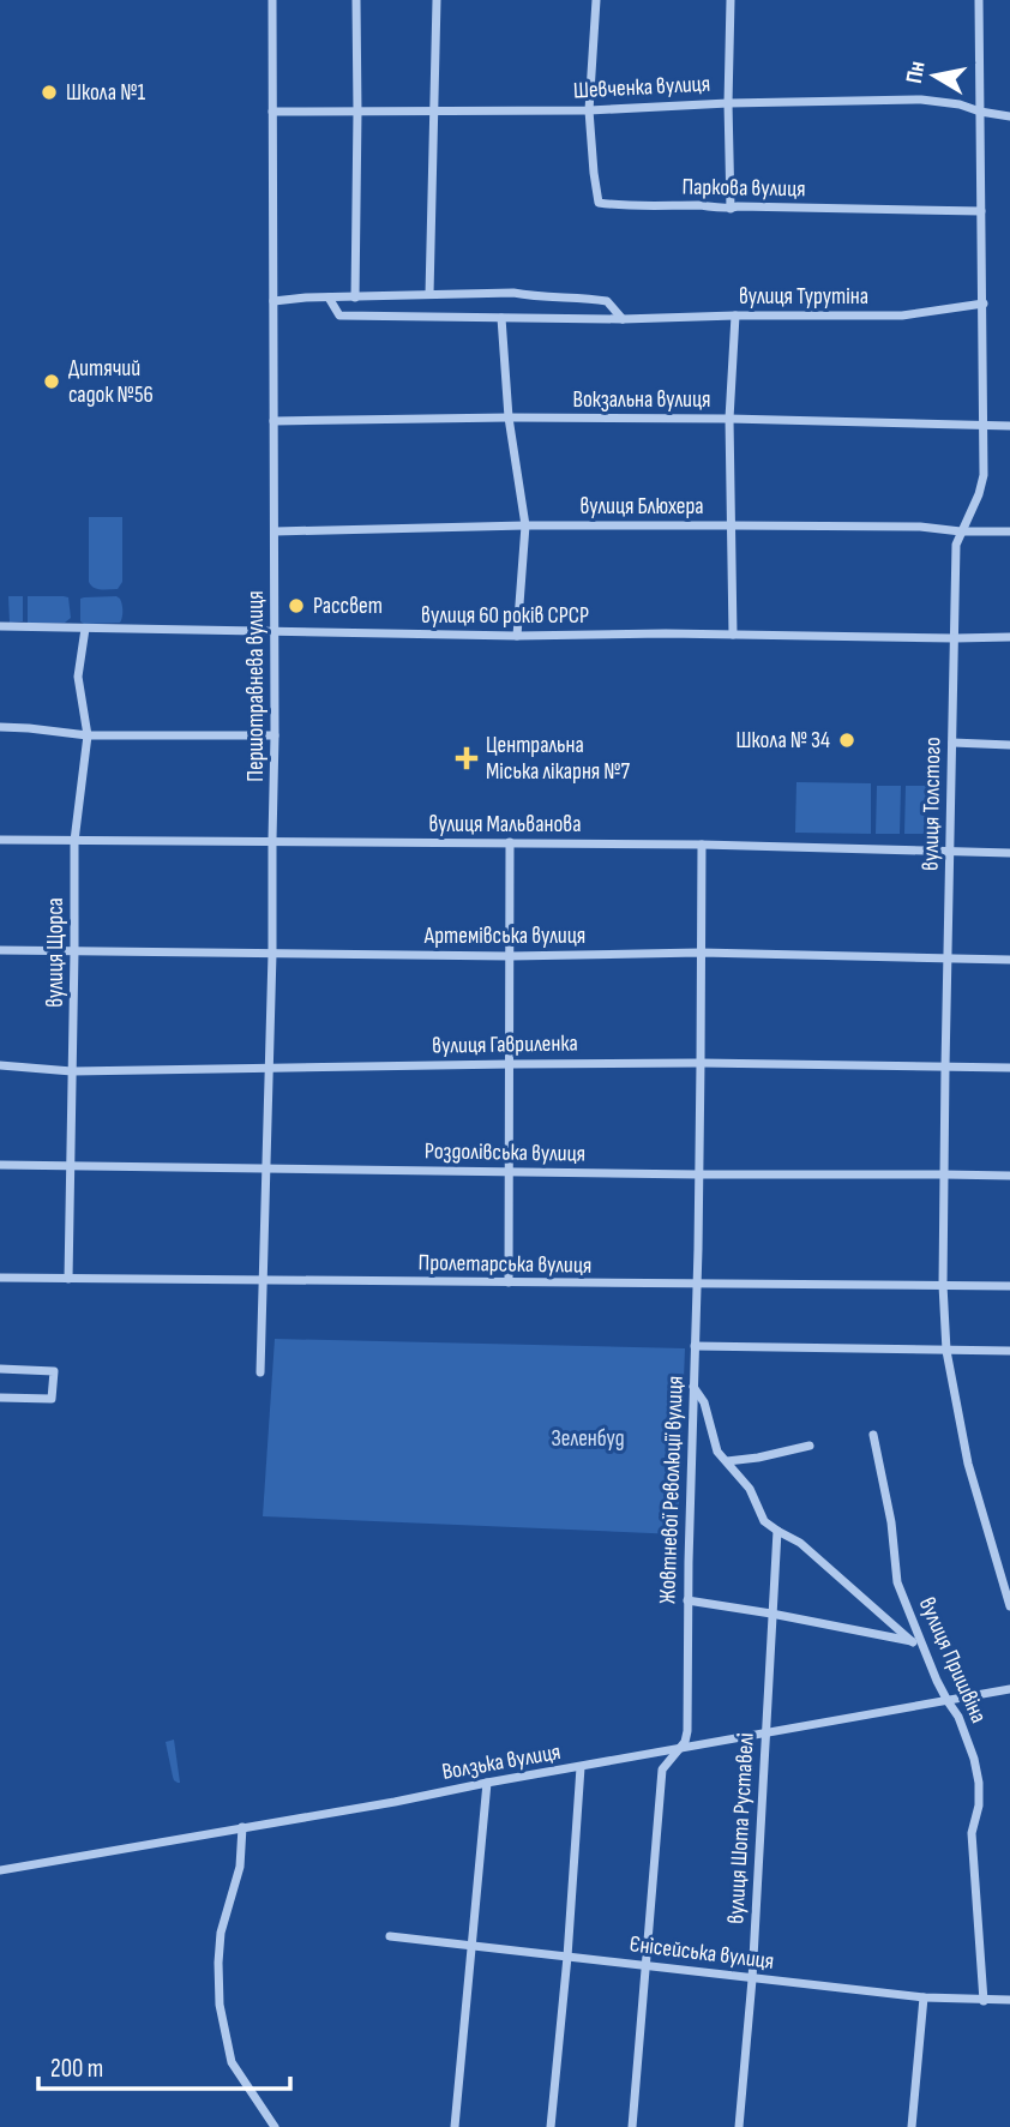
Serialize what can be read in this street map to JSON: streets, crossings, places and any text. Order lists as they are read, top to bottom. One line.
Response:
{"streets":{"street":["Шевченка вулиця","Паркова вулиця","вулиця Турутіна","Вокзальна вулиця","вулиця Блюхера","вулиця 60 років СРСР","Першотравнева вулиця","вулиця Толстого","вулиця Мальванова","Артемівська вулиця","вулиця Щорса","вулиця Гавриленка","Роздолівська вулиця","Пролетарська вулиця","Жовтневої Революції вулиця","вулиця Пришвіна","Волзька вулиця","вулиця Шота Руставелі","Єнісейська вулиця"]},"crossings":[["Шевченка вулиця","Паркова вулиця"],["Шевченка вулиця","Першотравнева вулиця"],["Шевченка вулиця","вулиця Толстого"],["Паркова вулиця","вулиця Толстого"],["вулиця Турутіна","вулиця Толстого"],["Вокзальна вулиця","Першотравнева вулиця"],["Вокзальна вулиця","вулиця Толстого"],["вулиця Блюхера","Першотравнева вулиця"],["вулиця Блюхера","вулиця Толстого"],["вулиця 60 років СРСР","Першотравнева вулиця"],["вулиця 60 років СРСР","вулиця Толстого"],["вулиця 60 років СРСР","вулиця Щорса"],["Першотравнева вулиця","вулиця Мальванова"],["Першотравнева вулиця","Артемівська вулиця"],["Першотравнева вулиця","вулиця Гавриленка"],["Першотравнева вулиця","Роздолівська вулиця"],["Першотравнева вулиця","Пролетарська вулиця"],["вулиця Толстого","вулиця Мальванова"],["вулиця Толстого","Артемівська вулиця"],["вулиця Толстого","вулиця Гавриленка"],["вулиця Толстого","Роздолівська вулиця"],["вулиця Толстого","Пролетарська вулиця"],["вулиця Мальванова","вулиця Щорса"],["вулиця Мальванова","Жовтневої Революції вулиця"],["Артемівська вулиця","вулиця Щорса"],["Артемівська вулиця","Жовтневої Революції вулиця"],["вулиця Щорса","вулиця Гавриленка"],["вулиця Щорса","Роздолівська вулиця"],["вулиця Щорса","Пролетарська вулиця"],["вулиця Гавриленка","Жовтневої Революції вулиця"],["Роздолівська вулиця","Жовтневої Революції вулиця"],["Пролетарська вулиця","Жовтневої Революції вулиця"],["Жовтневої Революції вулиця","Волзька вулиця"],["Жовтневої Революції вулиця","Єнісейська вулиця"],["вулиця Пришвіна","Волзька вулиця"],["вулиця Пришвіна","Єнісейська вулиця"],["Волзька вулиця","вулиця Шота Руставелі"],["вулиця Шота Руставелі","Єнісейська вулиця"]],"parks":["Зеленбуд"],"places":{"other":["Школа №1","Дитячий садок №56","Рассвет","Школа № 34"],"health":["Центральна Міська лікарня №7"]},"scale_bar":"200 m","north":"left"}
